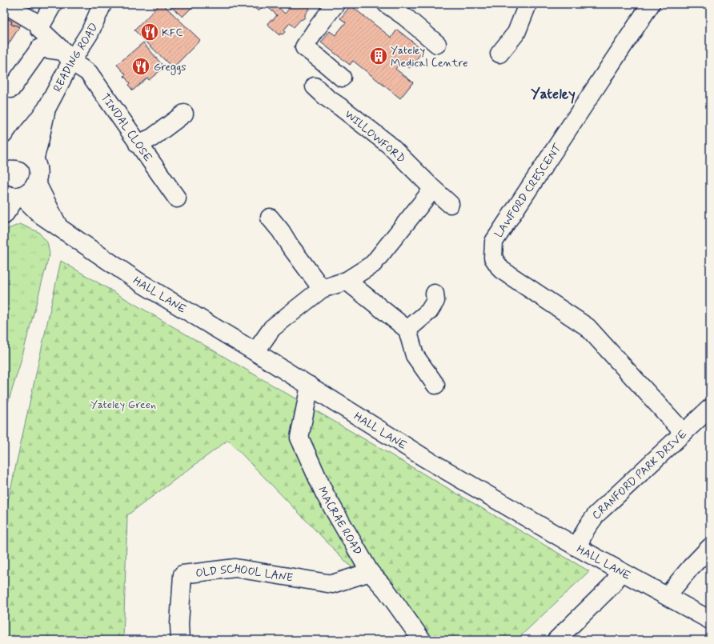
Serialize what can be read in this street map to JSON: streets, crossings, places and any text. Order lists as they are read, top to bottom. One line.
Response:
{"streets":{"street":["READING ROAD","TINDAL CLOSE","WILLOWFORD","LAWFORD CRESCENT","HALL LANE","CRANFORD PARK DRIVE","MACRAE ROAD","OLD SCHOOL LANE"]},"crossings":[["READING ROAD","TINDAL CLOSE"],["LAWFORD CRESCENT","CRANFORD PARK DRIVE"],["HALL LANE","CRANFORD PARK DRIVE"],["HALL LANE","MACRAE ROAD"],["MACRAE ROAD","OLD SCHOOL LANE"]],"districts":["Yateley"],"parks":["Yateley Green"],"places":{"restaurant":["KFC","Greggs"],"building":["Yateley Medical Centre"]}}
